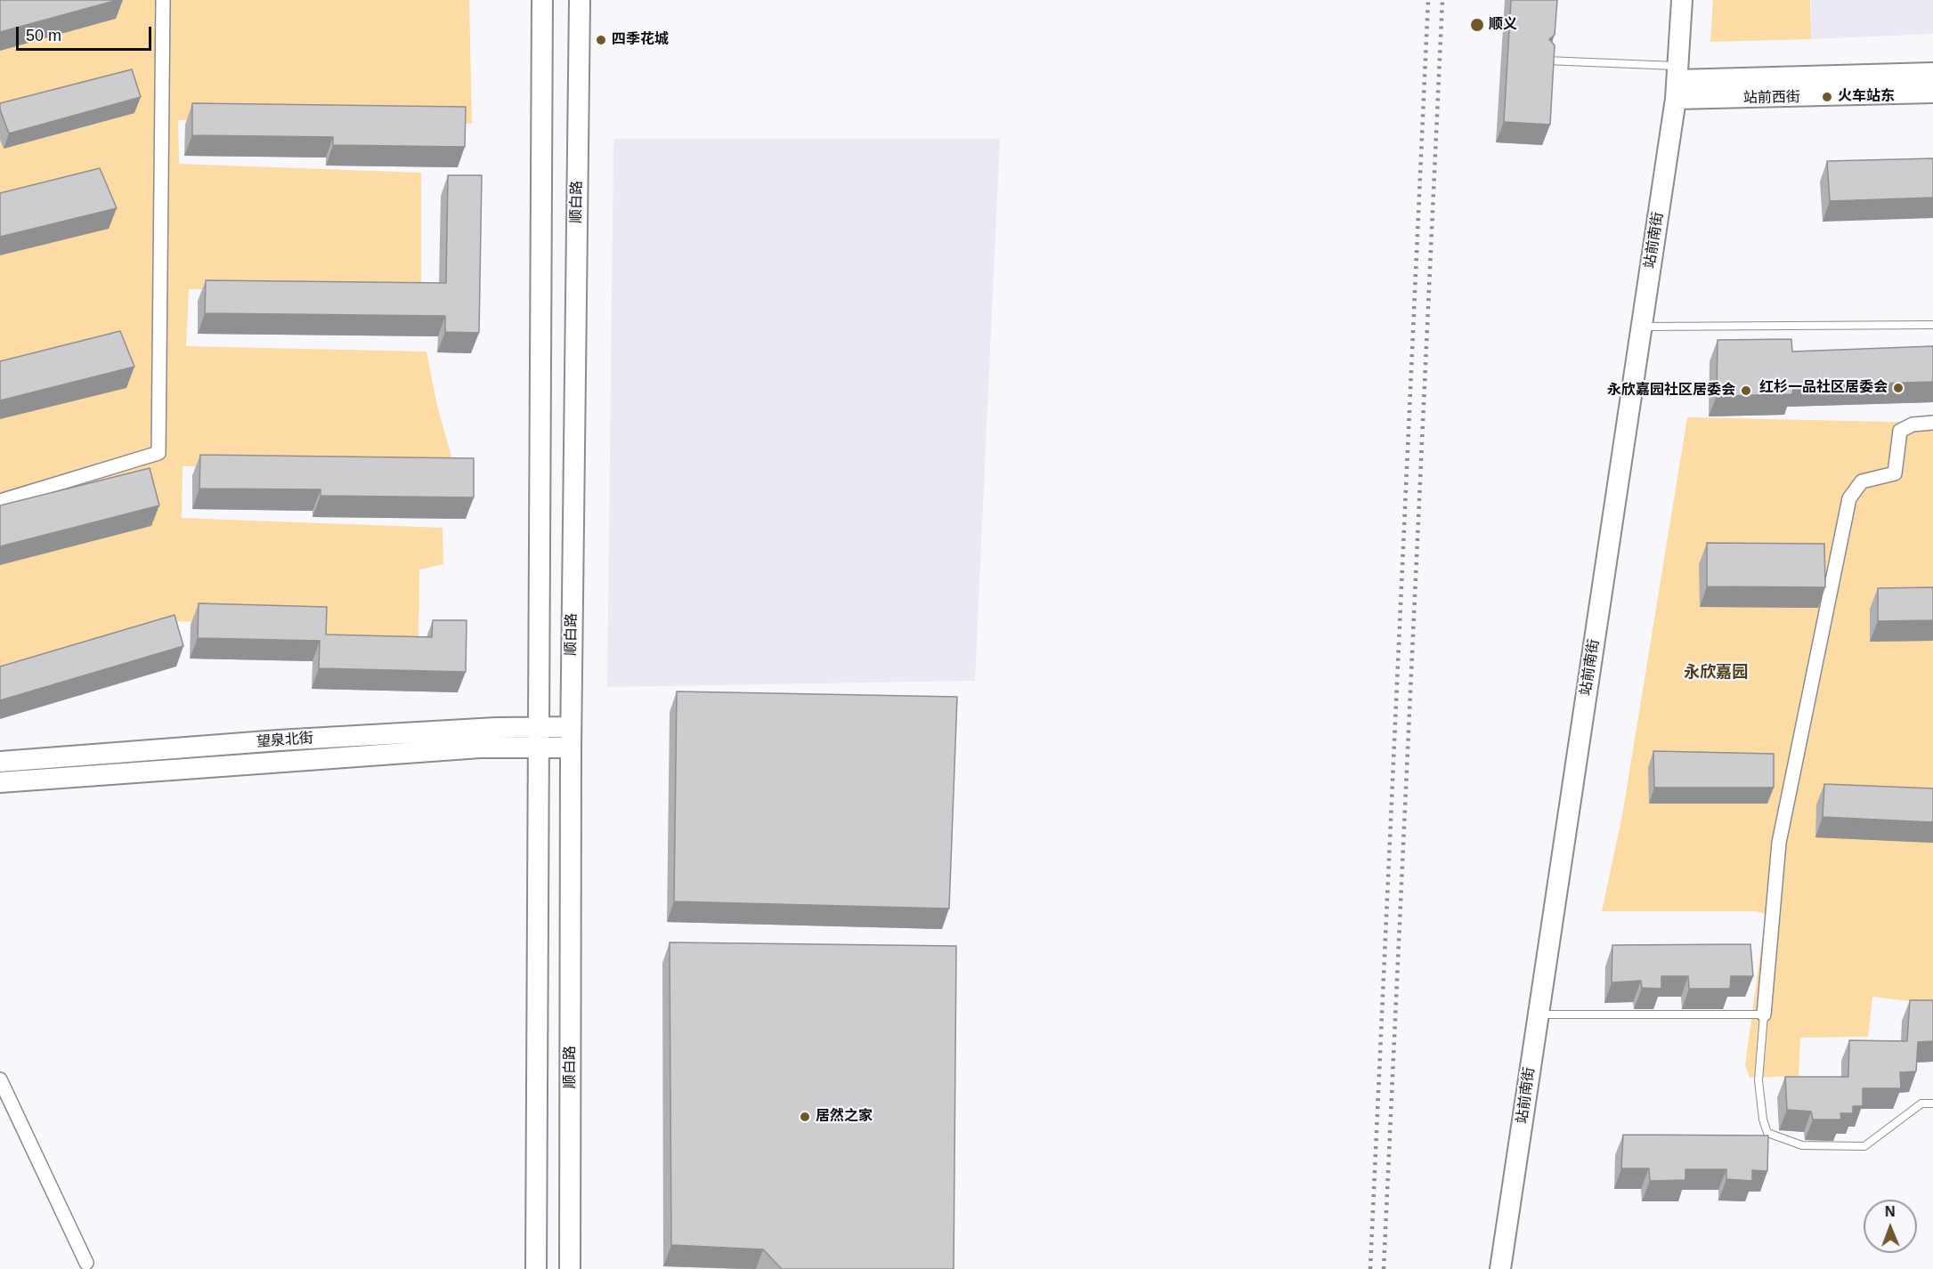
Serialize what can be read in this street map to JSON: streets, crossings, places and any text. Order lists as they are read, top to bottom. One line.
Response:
{"streets":{"main road":["站前西街","顺白路","站前南街","望泉北街"]},"crossings":[["站前西街","站前南街"],["顺白路","望泉北街"]],"districts":["永欣嘉园"],"places":["顺义","四季花城","火车站东","红杉一品社区居委会","永欣嘉园社区居委会","居然之家"],"scale_bar":"50 m","north":"top"}
